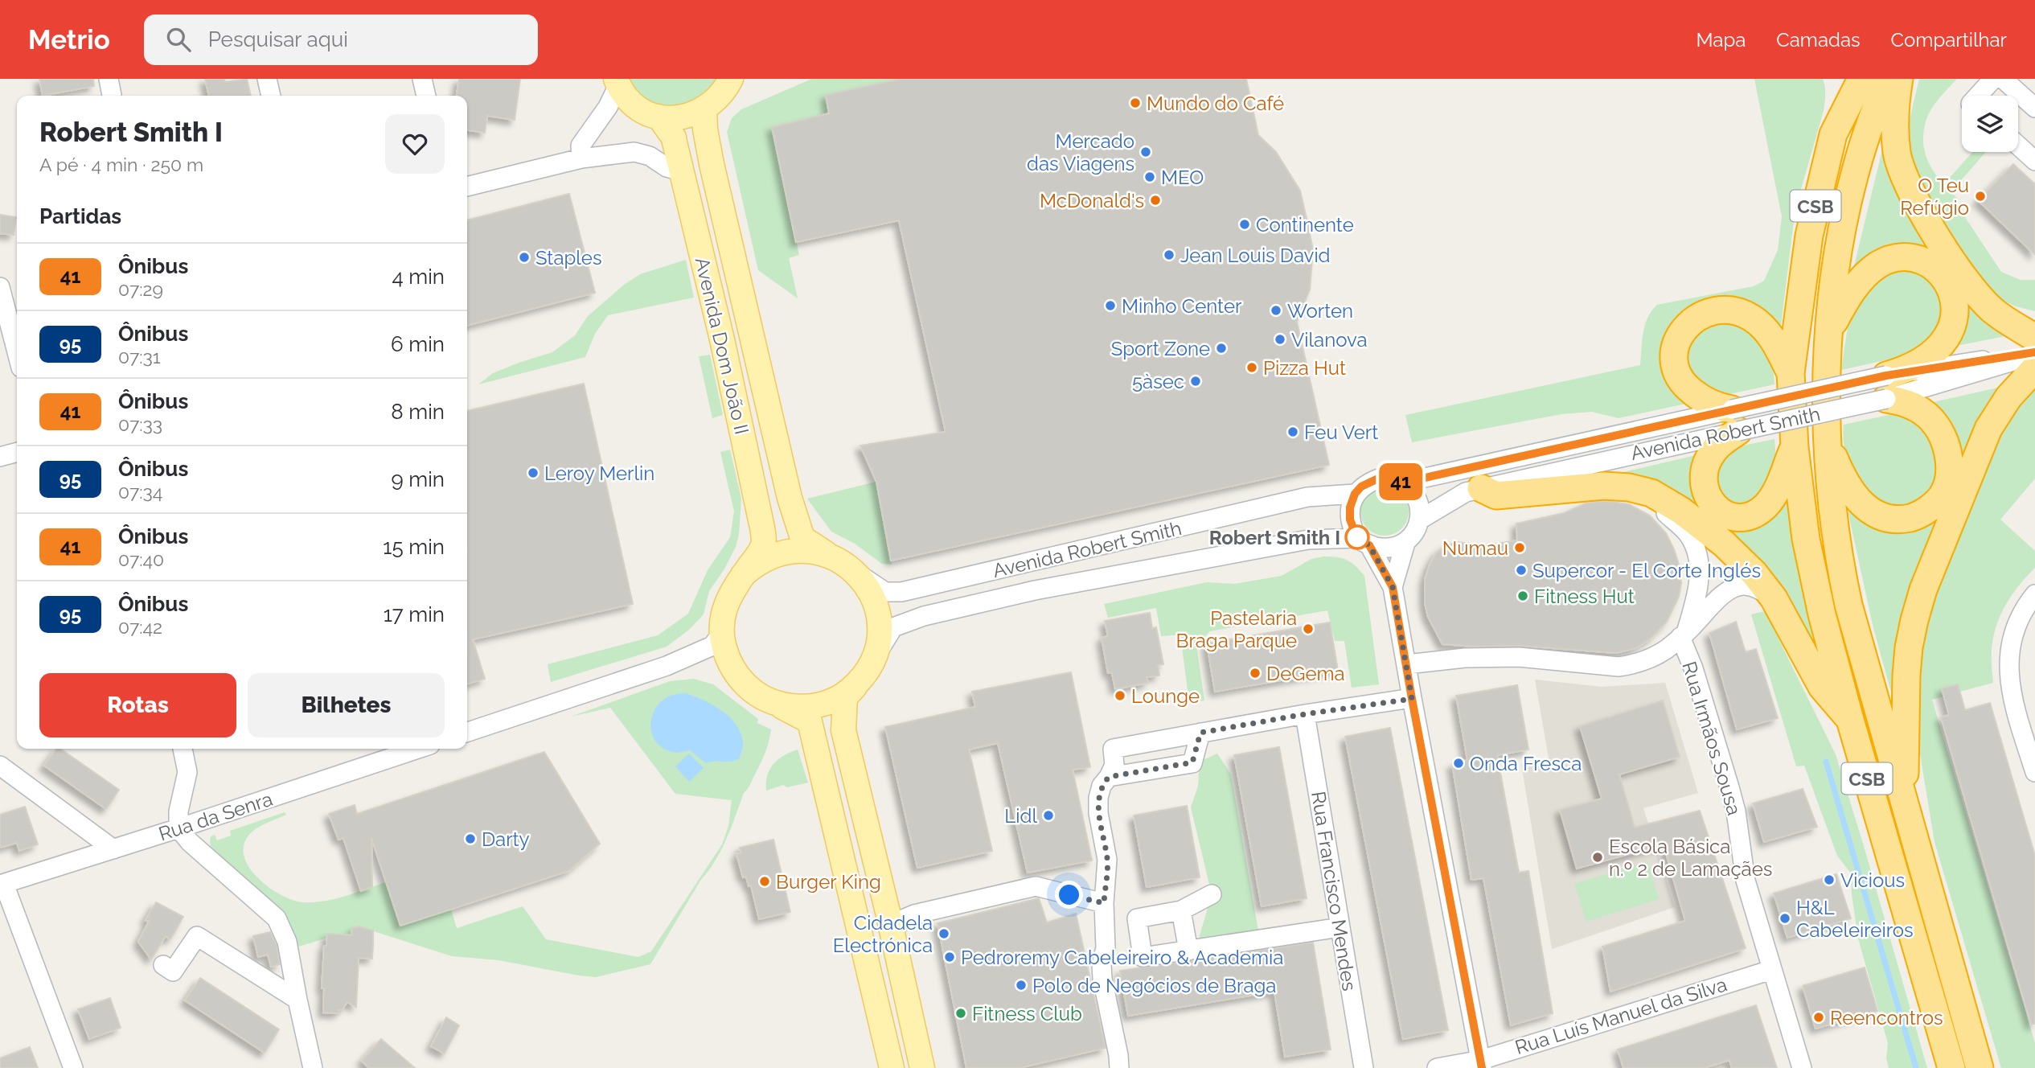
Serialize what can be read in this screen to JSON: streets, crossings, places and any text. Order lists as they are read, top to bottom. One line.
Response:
{"streets":{"highway":["CSB"],"main road":["Avenida Dom João II"],"street":["Avenida Robert Smith","Rua Irmãos Sousa","Rua da Senra","Rua Francisco Mendes","Rua Luís Manuel da Silva"]},"crossings":[["Avenida Dom João II","Avenida Robert Smith"],["Rua Irmãos Sousa","Rua Luís Manuel da Silva"]],"places":["Mundo do Café","Mercado das Viagens","MEO","O Teu Refúgio","McDonald's","Continente","Jean Louis David","Staples","Minho Center","Worten","Vilanova","Sport Zone","Pizza Hut","5àsec","Feu Vert","Leroy Merlin","Robert Smith I","Numau","Supercor - El Corte Inglés","Fitness Hut","Pastelaria Braga Parque","DeGema","Lounge","Onda Fresca","Lidl","Darty","Escola Básica n.º 2 de Lamaçães","Vicious","Burger King","H&L Cabeleireiros","Cidadela Electrónica","Pedroremy Cabeleireiro & Academia","Polo de Negócios de Braga","Fitness Club","Reencontros"],"lines":["bus line 41"],"page":{"header":"Metrio","search":"Pesquisar aqui","nav":["Mapa","Camadas","Compartilhar"],"on_map":"41","heading":[["Robert Smith I","A pé · 4 min · 250 m"],"Partidas"],"list":[{"mark":"41","name":"Ônibus","note":"07:29","value":"4 min"},{"mark":"95","name":"Ônibus","note":"07:31","value":"6 min"},{"mark":"41","name":"Ônibus","note":"07:33","value":"8 min"},{"mark":"95","name":"Ônibus","note":"07:34","value":"9 min"},{"mark":"41","name":"Ônibus","note":"07:40","value":"15 min"},{"mark":"95","name":"Ônibus","note":"07:42","value":"17 min"}],"buttons":["Rotas","Bilhetes"]}}
